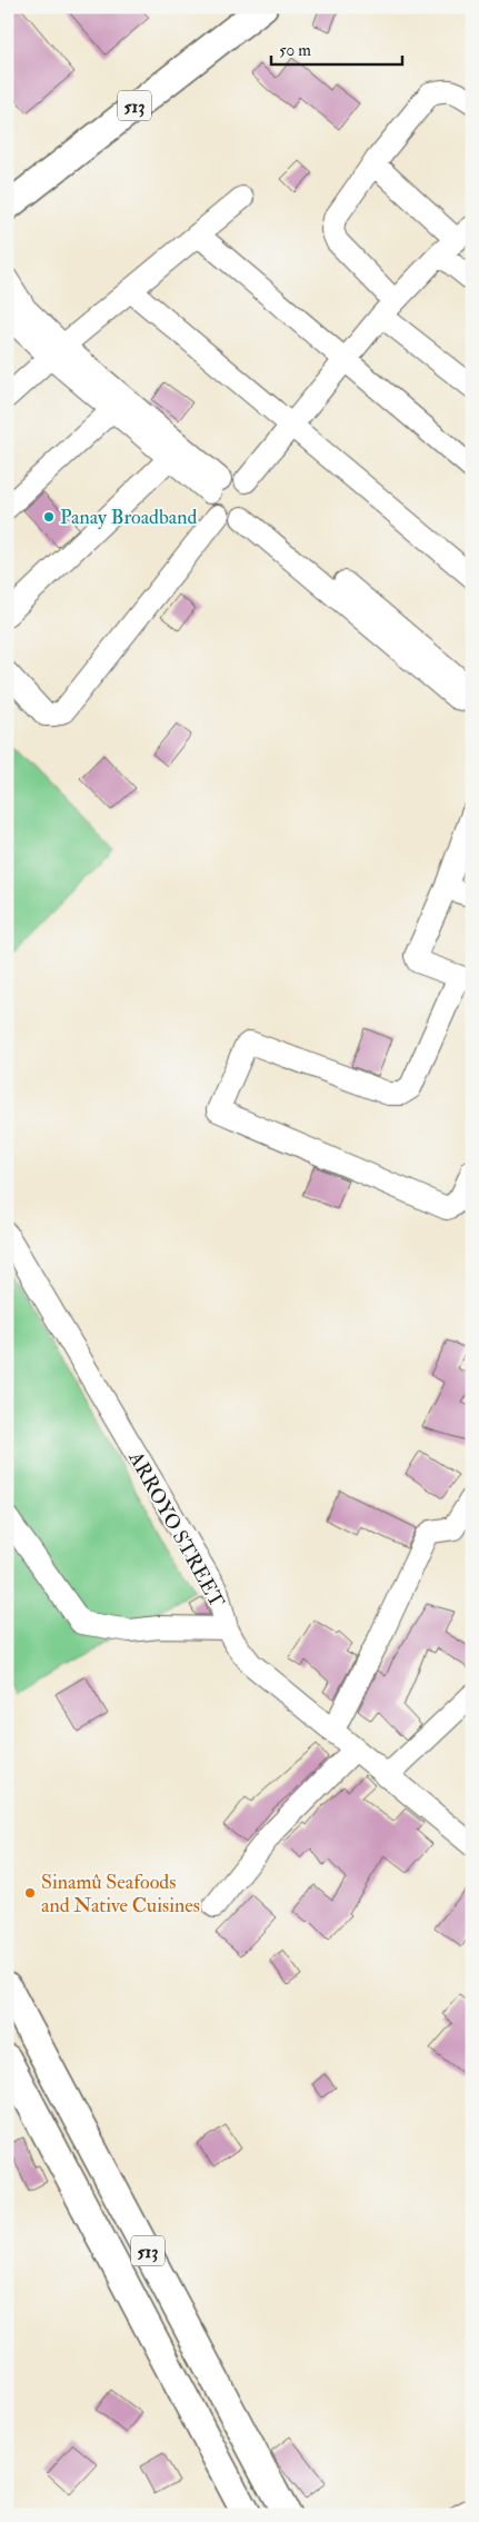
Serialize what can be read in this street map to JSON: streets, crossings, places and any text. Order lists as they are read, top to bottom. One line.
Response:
{"streets":{"main road":["513"],"street":["ARROYO STREET"]},"places":["Panay Broadband","Sinamû Seafoods and Native Cuisines"],"scale_bar":"50 m"}
